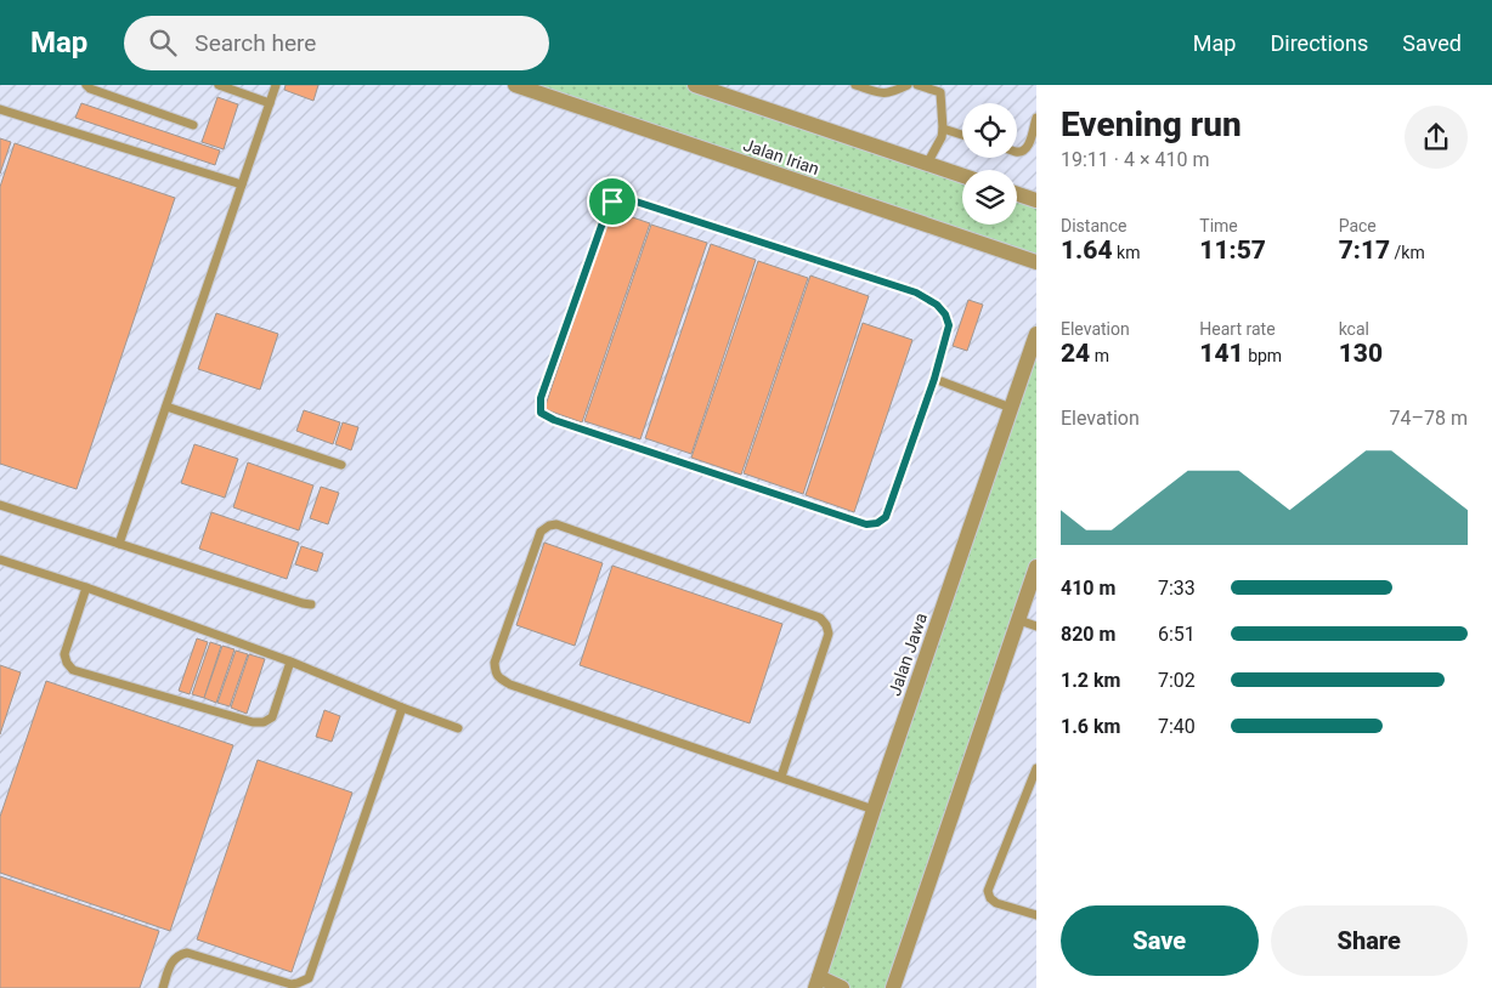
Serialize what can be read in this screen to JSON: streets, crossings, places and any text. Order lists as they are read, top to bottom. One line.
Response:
{"streets":{"street":["Jalan Irian","Jalan Jawa"]},"page":{"header":"Map","search":"Search here","nav":["Map","Directions","Saved"],"heading":["Evening run","19:11 · 4 × 410 m"],"stats":[["Distance","1.64 km"],["Time","11:57"],["Pace","7:17 /km"],["Elevation","24 m"],["Heart rate","141 bpm"],["kcal","130"]],"chart":["Elevation","74–78 m"],"list":[{"name":"410 m","note":"7:33"},{"name":"820 m","note":"6:51"},{"name":"1.2 km","note":"7:02"},{"name":"1.6 km","note":"7:40"}],"buttons":["Save","Share"]}}
